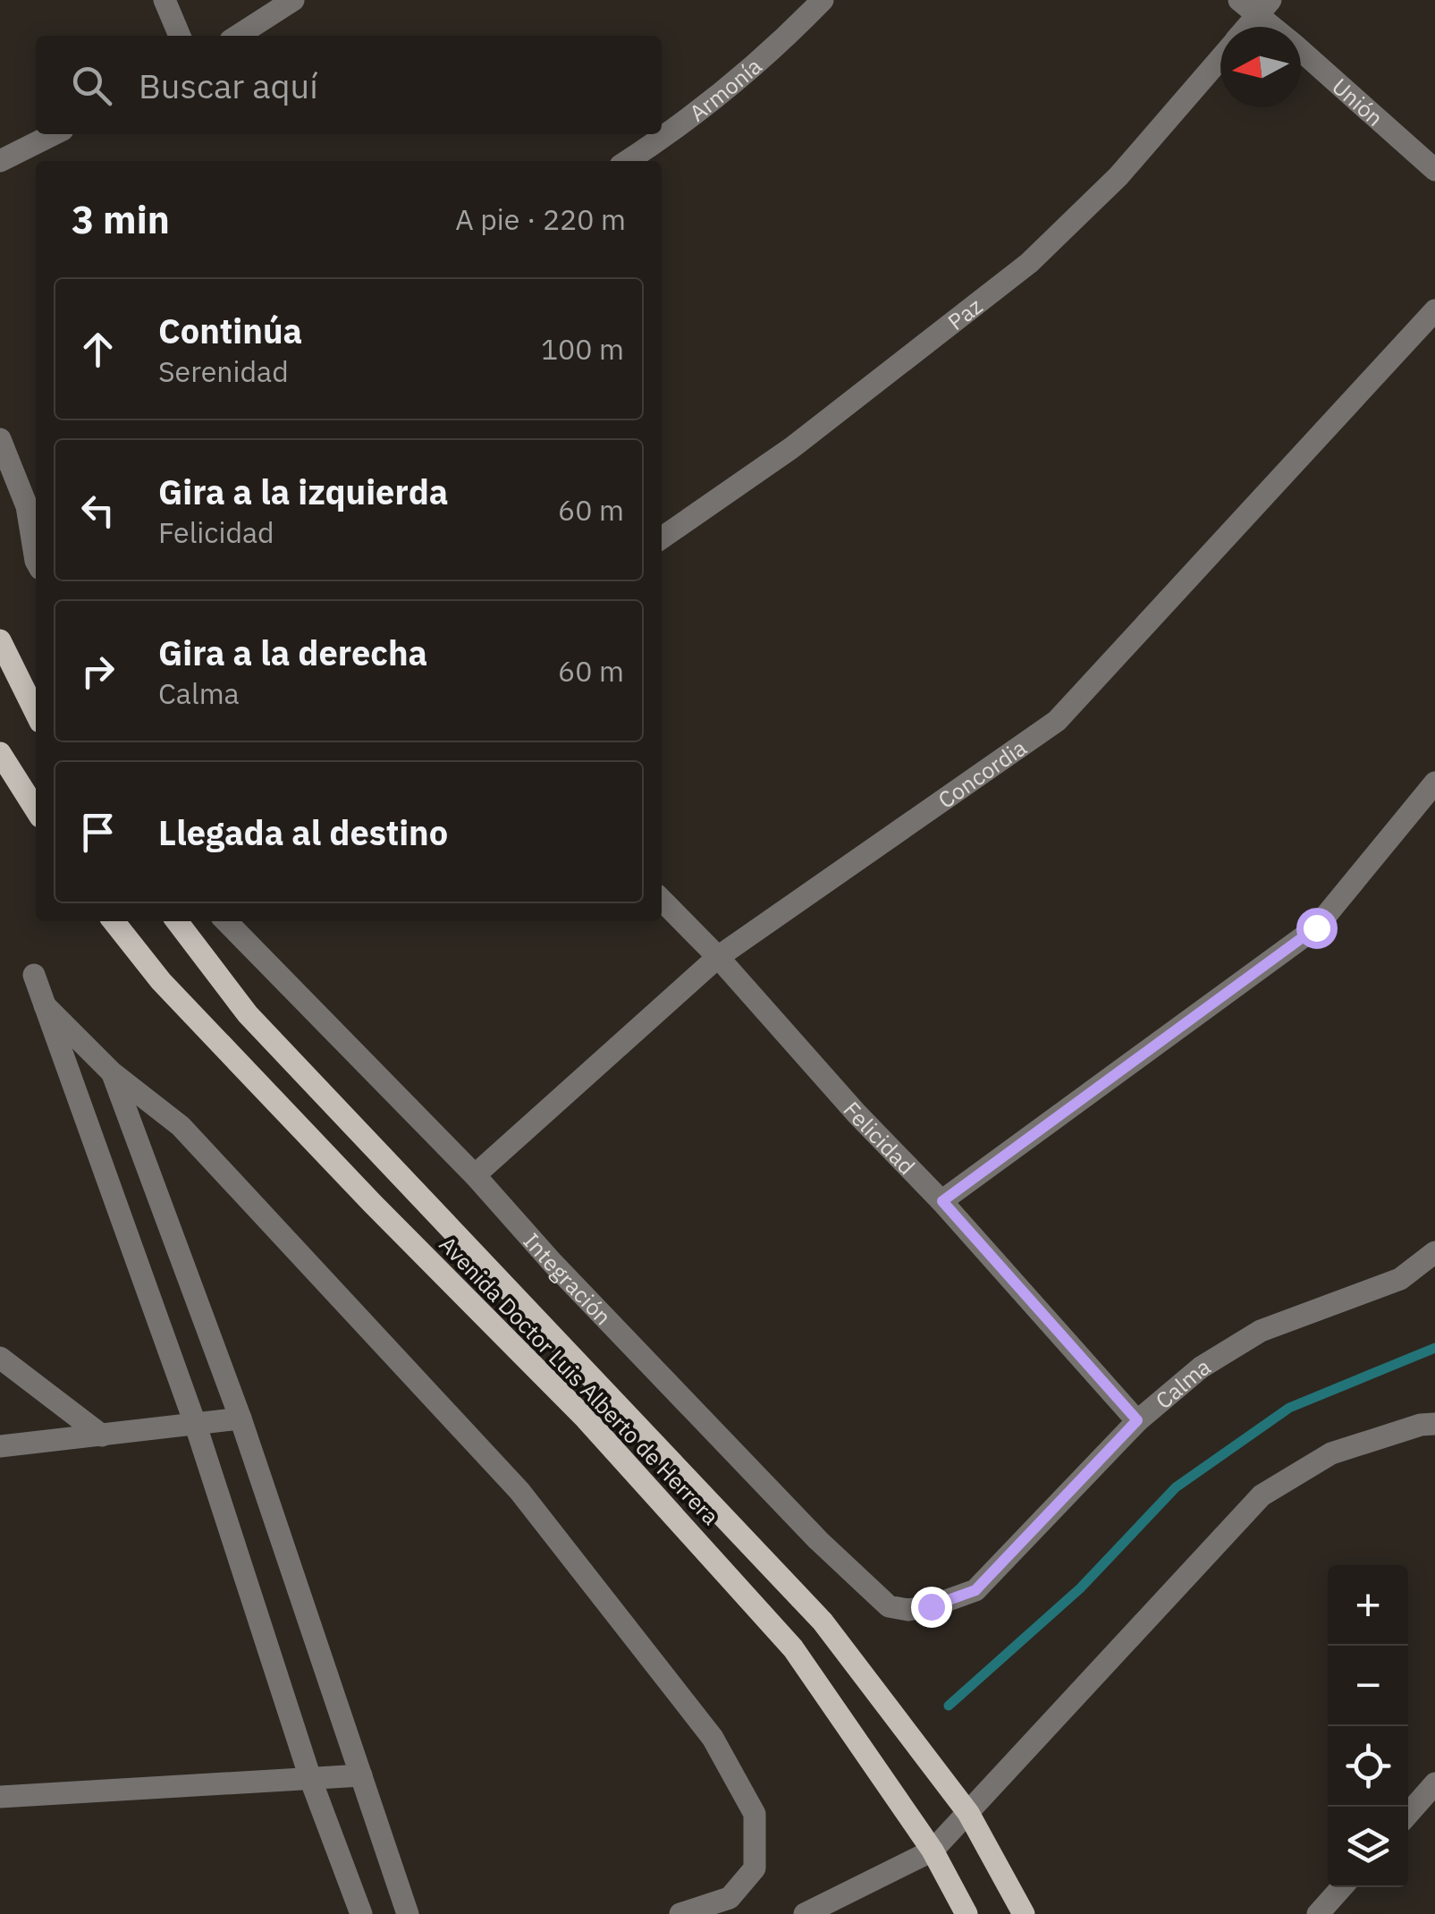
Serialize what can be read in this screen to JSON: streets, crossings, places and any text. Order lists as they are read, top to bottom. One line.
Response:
{"streets":{"main road":["Avenida Doctor Luis Alberto de Herrera"],"street":["Armonía","Unión","Paz","Concordia","Felicidad","Integración","Calma"]},"crossings":[["Unión","Paz"],["Concordia","Felicidad"],["Concordia","Integración"],["Felicidad","Calma"],["Integración","Calma"]],"north":"left","page":{"search":"Buscar aquí","heading":["3 min","A pie · 220 m"],"list":[["Continúa","Serenidad","100 m"],["Gira a la izquierda","Felicidad","60 m"],["Gira a la derecha","Calma","60 m"],"Llegada al destino"],"map_buttons":["+","−"]}}
